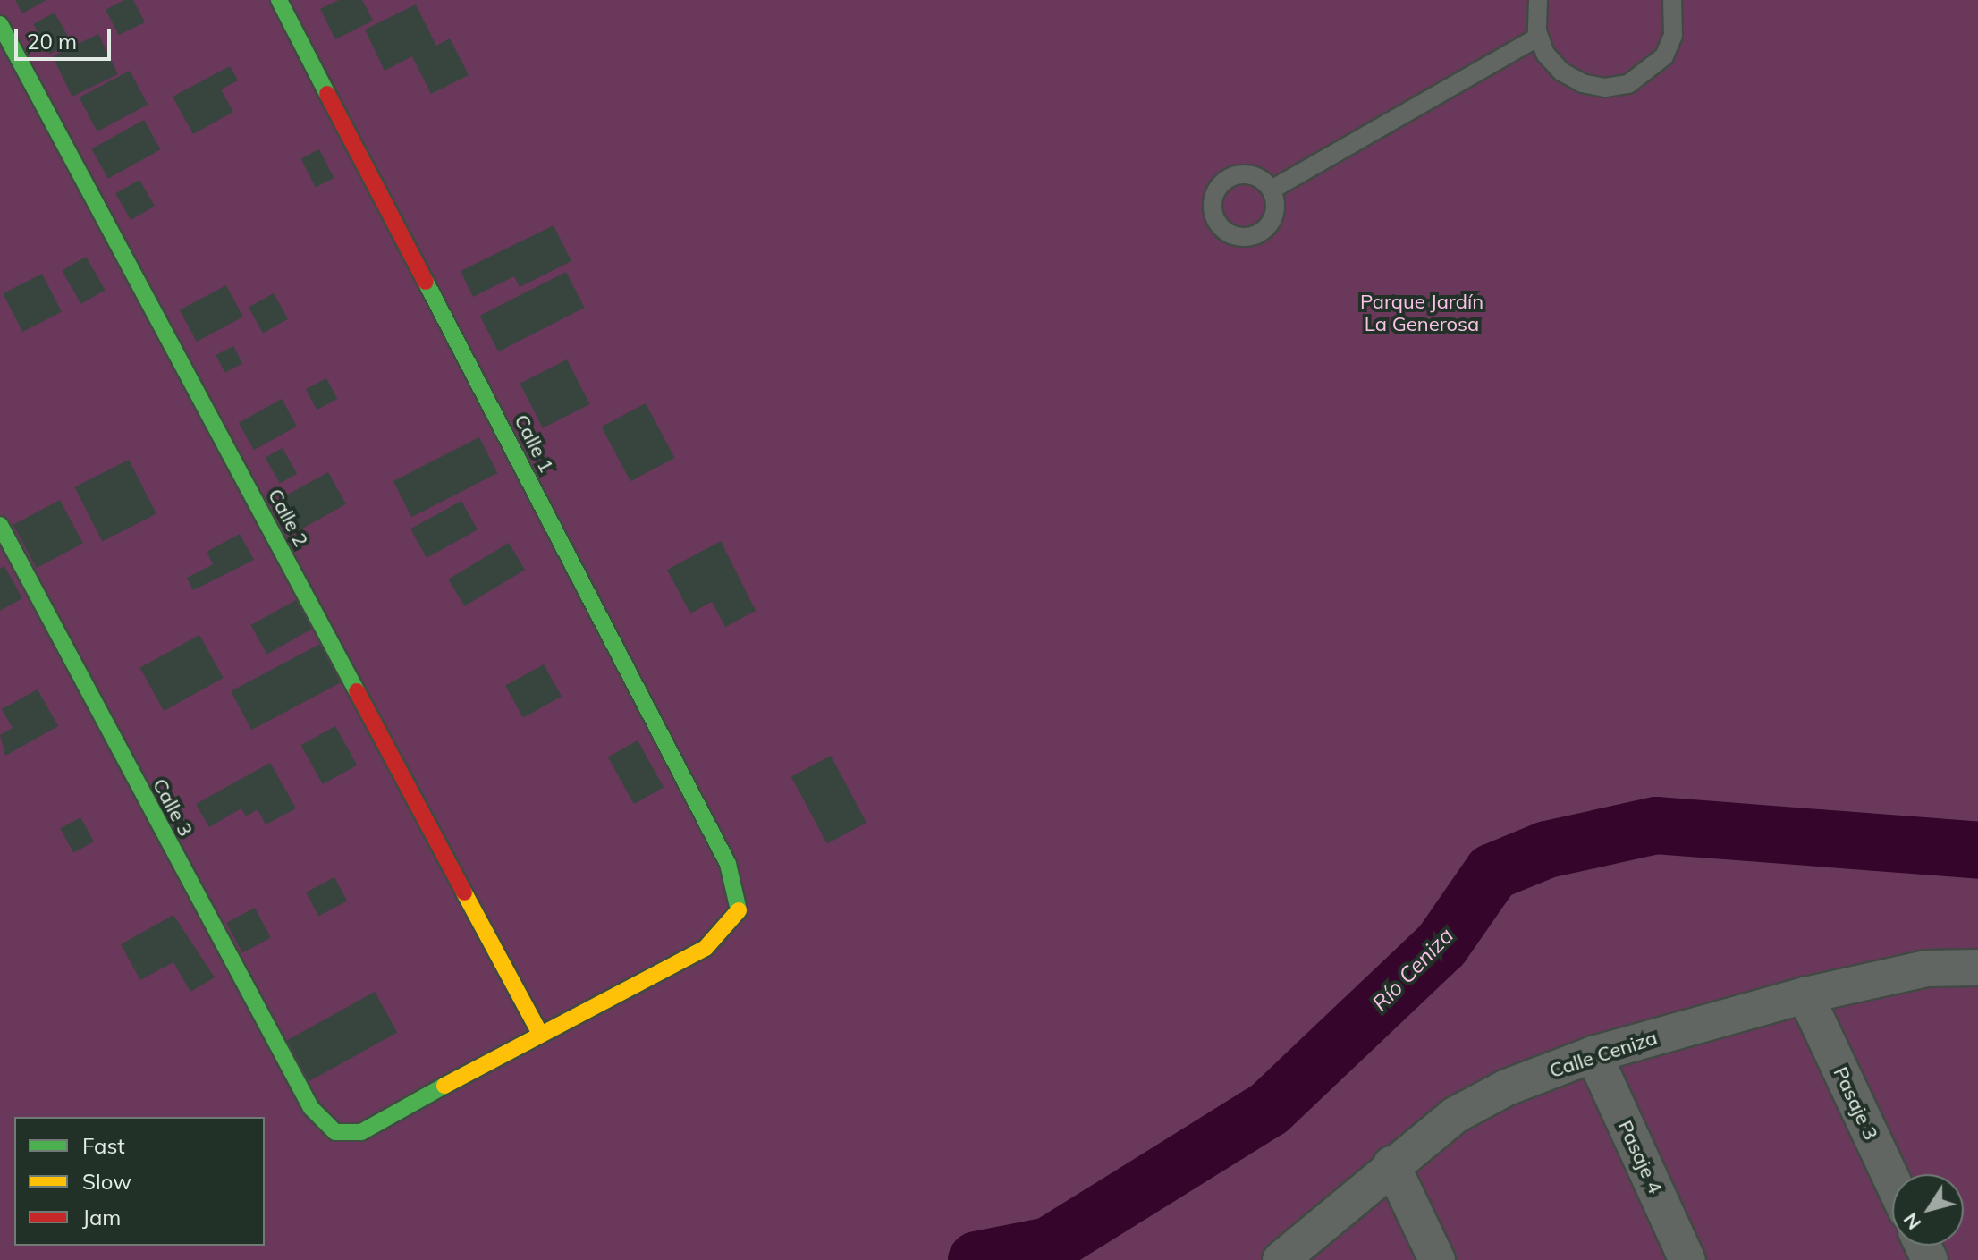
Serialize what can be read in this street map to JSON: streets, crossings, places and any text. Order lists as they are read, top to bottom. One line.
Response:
{"streets":{"street":["Calle 1","Calle 2","Calle 3","Calle Ceniza","Pasaje 3","Pasaje 4"]},"crossings":[["Calle 1","Calle 3"],["Calle 2","Calle 3"],["Calle Ceniza","Pasaje 3"],["Calle Ceniza","Pasaje 4"]],"water":["Río Ceniza"],"parks":["Parque Jardín La Generosa"],"legend":["Fast","Slow","Jam"],"scale_bar":"20 m","north":"bottom left"}
